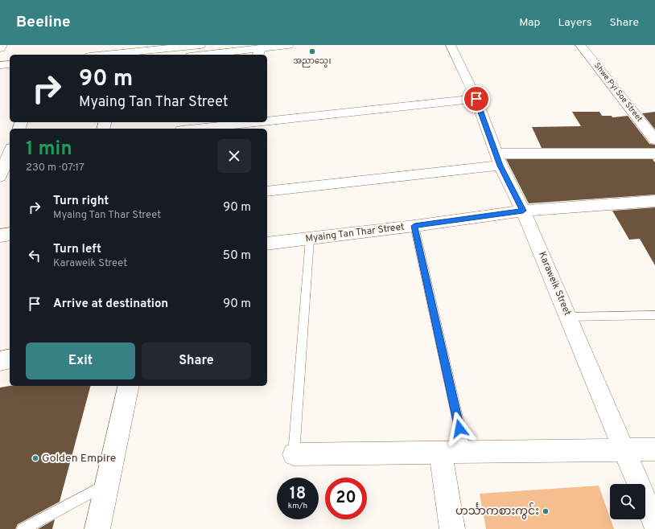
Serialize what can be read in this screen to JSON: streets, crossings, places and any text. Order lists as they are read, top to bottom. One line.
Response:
{"streets":{"street":["Shwe Pyi Soe Street","Myaing Tan Thar Street","Karaweik Street"]},"crossings":[["Myaing Tan Thar Street","Karaweik Street"]],"places":["အညာသွေး","Golden Empire","ဟင်္သာကစားကွင်း"],"page":{"header":"Beeline","nav":["Map","Layers","Share"],"turn":["90 m","Myaing Tan Thar Street"],"heading":["1 min","230 m · 07:17"],"list":[{"name":"Turn right","note":"Myaing Tan Thar Street","value":"90 m"},{"name":"Turn left","note":"Karaweik Street","value":"50 m"},{"name":"Arrive at destination","value":"90 m"}],"buttons":["Exit","Share"],"speed":"18 km/h","limit":"20"}}
